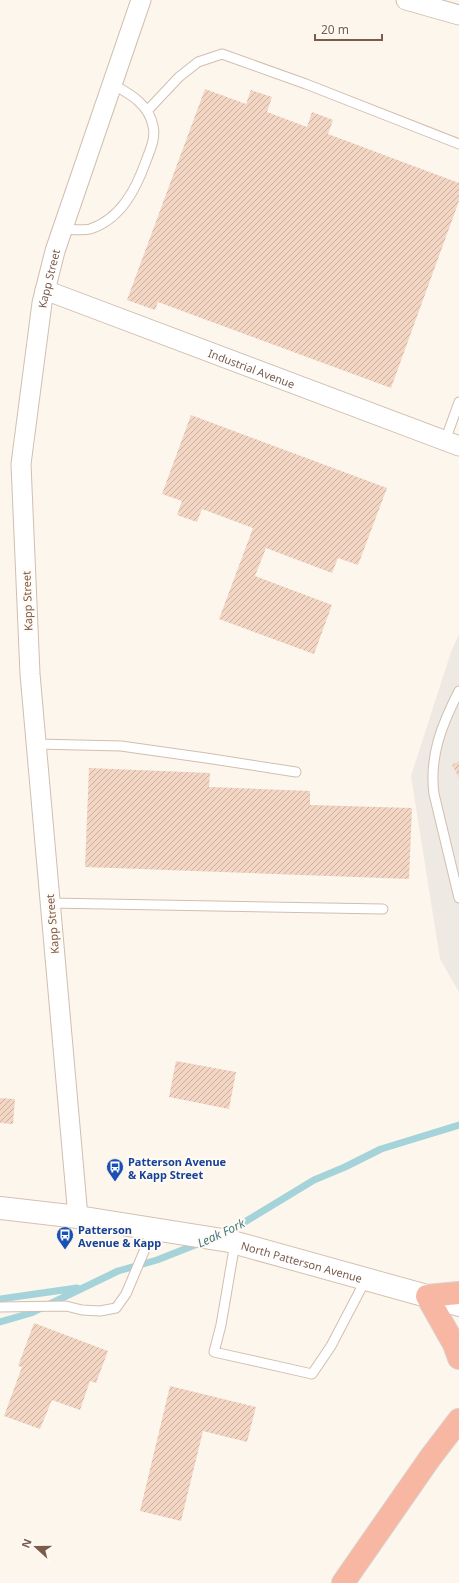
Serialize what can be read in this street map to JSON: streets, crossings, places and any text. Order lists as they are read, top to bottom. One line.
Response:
{"streets":{"main road":["North Patterson Avenue"],"street":["Kapp Street","Industrial Avenue"]},"crossings":[["Kapp Street","Industrial Avenue"],["Kapp Street","North Patterson Avenue"]],"water":["Leak Fork"],"places":{"bus stop":["Patterson Avenue & Kapp Street","Patterson Avenue & Kapp"]},"scale_bar":"20 m","north":"left"}
